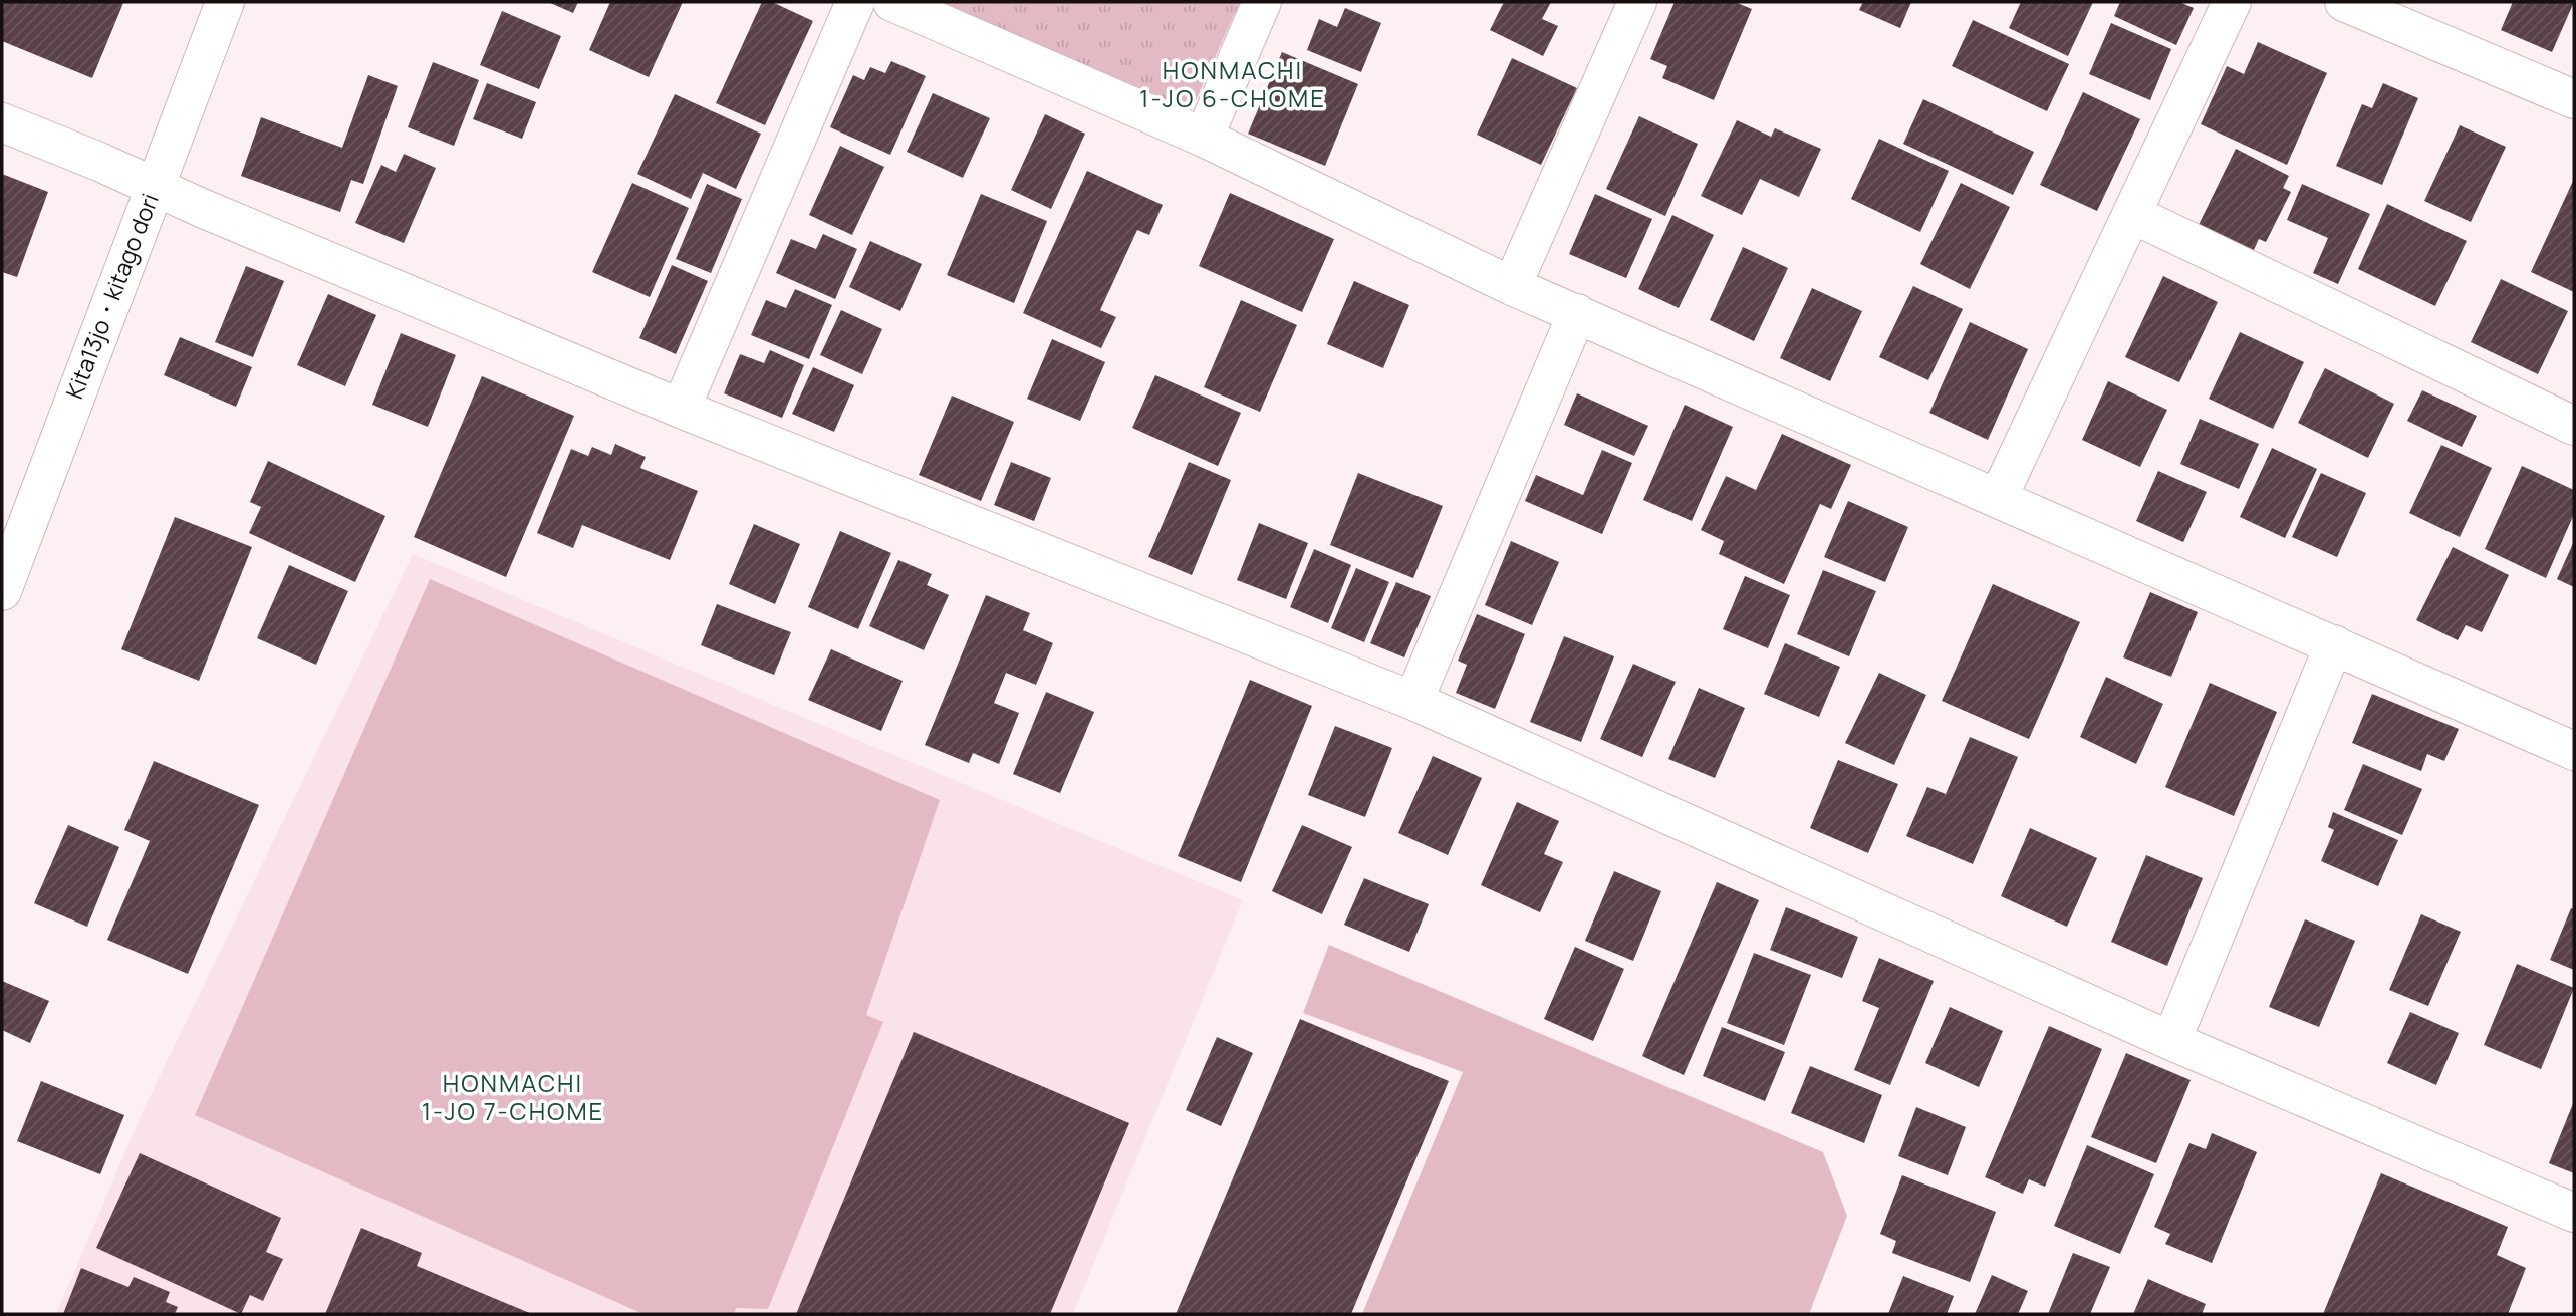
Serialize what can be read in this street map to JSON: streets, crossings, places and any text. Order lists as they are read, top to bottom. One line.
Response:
{"streets":{"street":["Kita13jo・kitago dori"]},"districts":["HONMACHI 1-JO 6-CHOME","HONMACHI 1-JO 7-CHOME"]}
